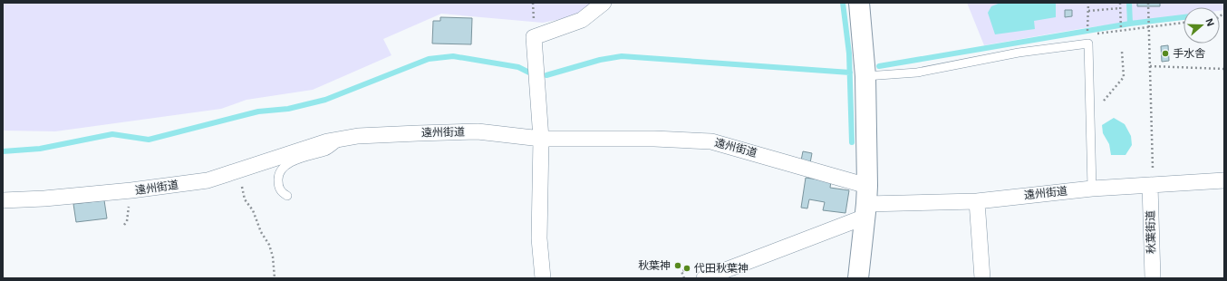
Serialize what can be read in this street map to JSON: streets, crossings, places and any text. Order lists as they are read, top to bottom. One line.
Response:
{"streets":{"street":["遠州街道","秋葉街道"]},"crossings":[["遠州街道","秋葉街道"]],"places":["手水舎","秋葉神","代田秋葉神"],"north":"right"}
